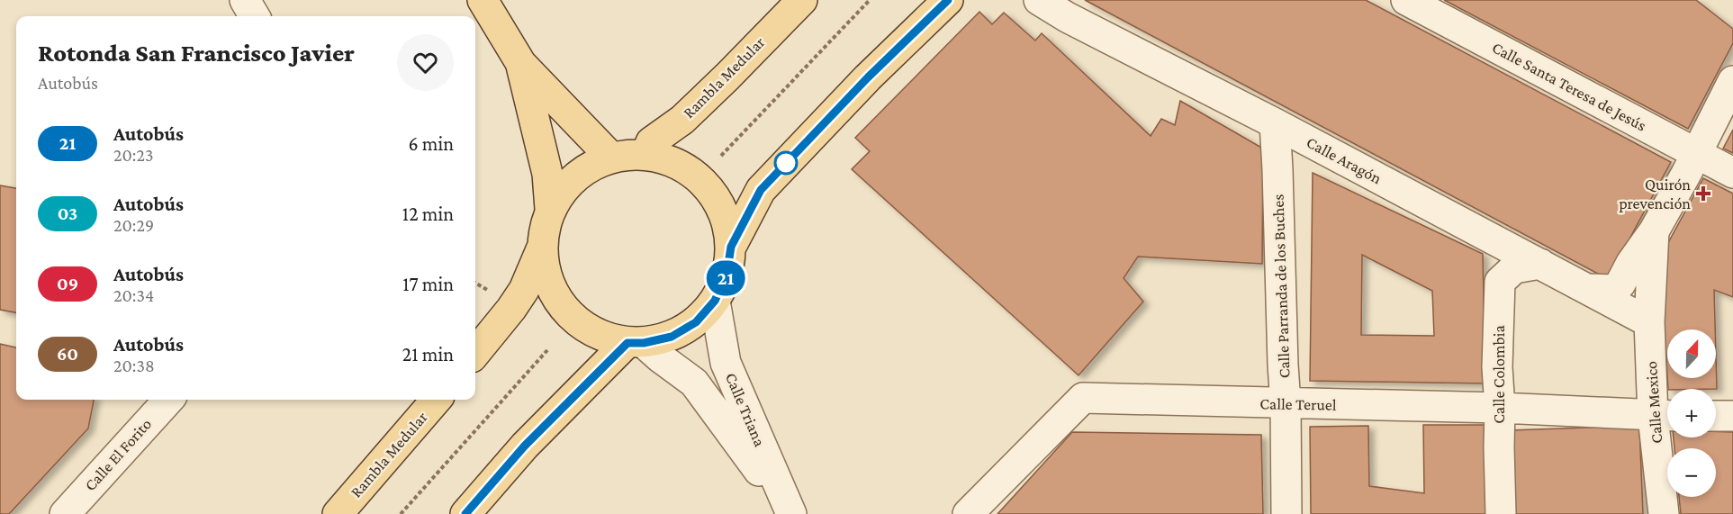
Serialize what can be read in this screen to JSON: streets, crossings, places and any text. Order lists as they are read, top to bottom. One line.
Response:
{"streets":{"main road":["Rambla Medular"],"street":["Calle Santa Teresa de Jesús","Calle Aragón","Calle Parranda de los Buches","Calle Colombia","Calle Mexico","Calle Teruel","Calle Triana","Calle El Forito"]},"crossings":[["Rambla Medular","Calle Triana"],["Calle Aragón","Calle Parranda de los Buches"],["Calle Aragón","Calle Colombia"],["Calle Aragón","Calle Mexico"],["Calle Parranda de los Buches","Calle Teruel"],["Calle Colombia","Calle Teruel"],["Calle Mexico","Calle Teruel"]],"places":{"health":["Quirón prevención"]},"lines":["bus line 21"],"north":"top","page":{"on_map":"21","heading":["Rotonda San Francisco Javier","Autobús"],"list":[{"mark":"21","name":"Autobús","note":"20:23","value":"6 min"},{"mark":"03","name":"Autobús","note":"20:29","value":"12 min"},{"mark":"09","name":"Autobús","note":"20:34","value":"17 min"},{"mark":"60","name":"Autobús","note":"20:38","value":"21 min"}],"map_buttons":["+","−"]}}
